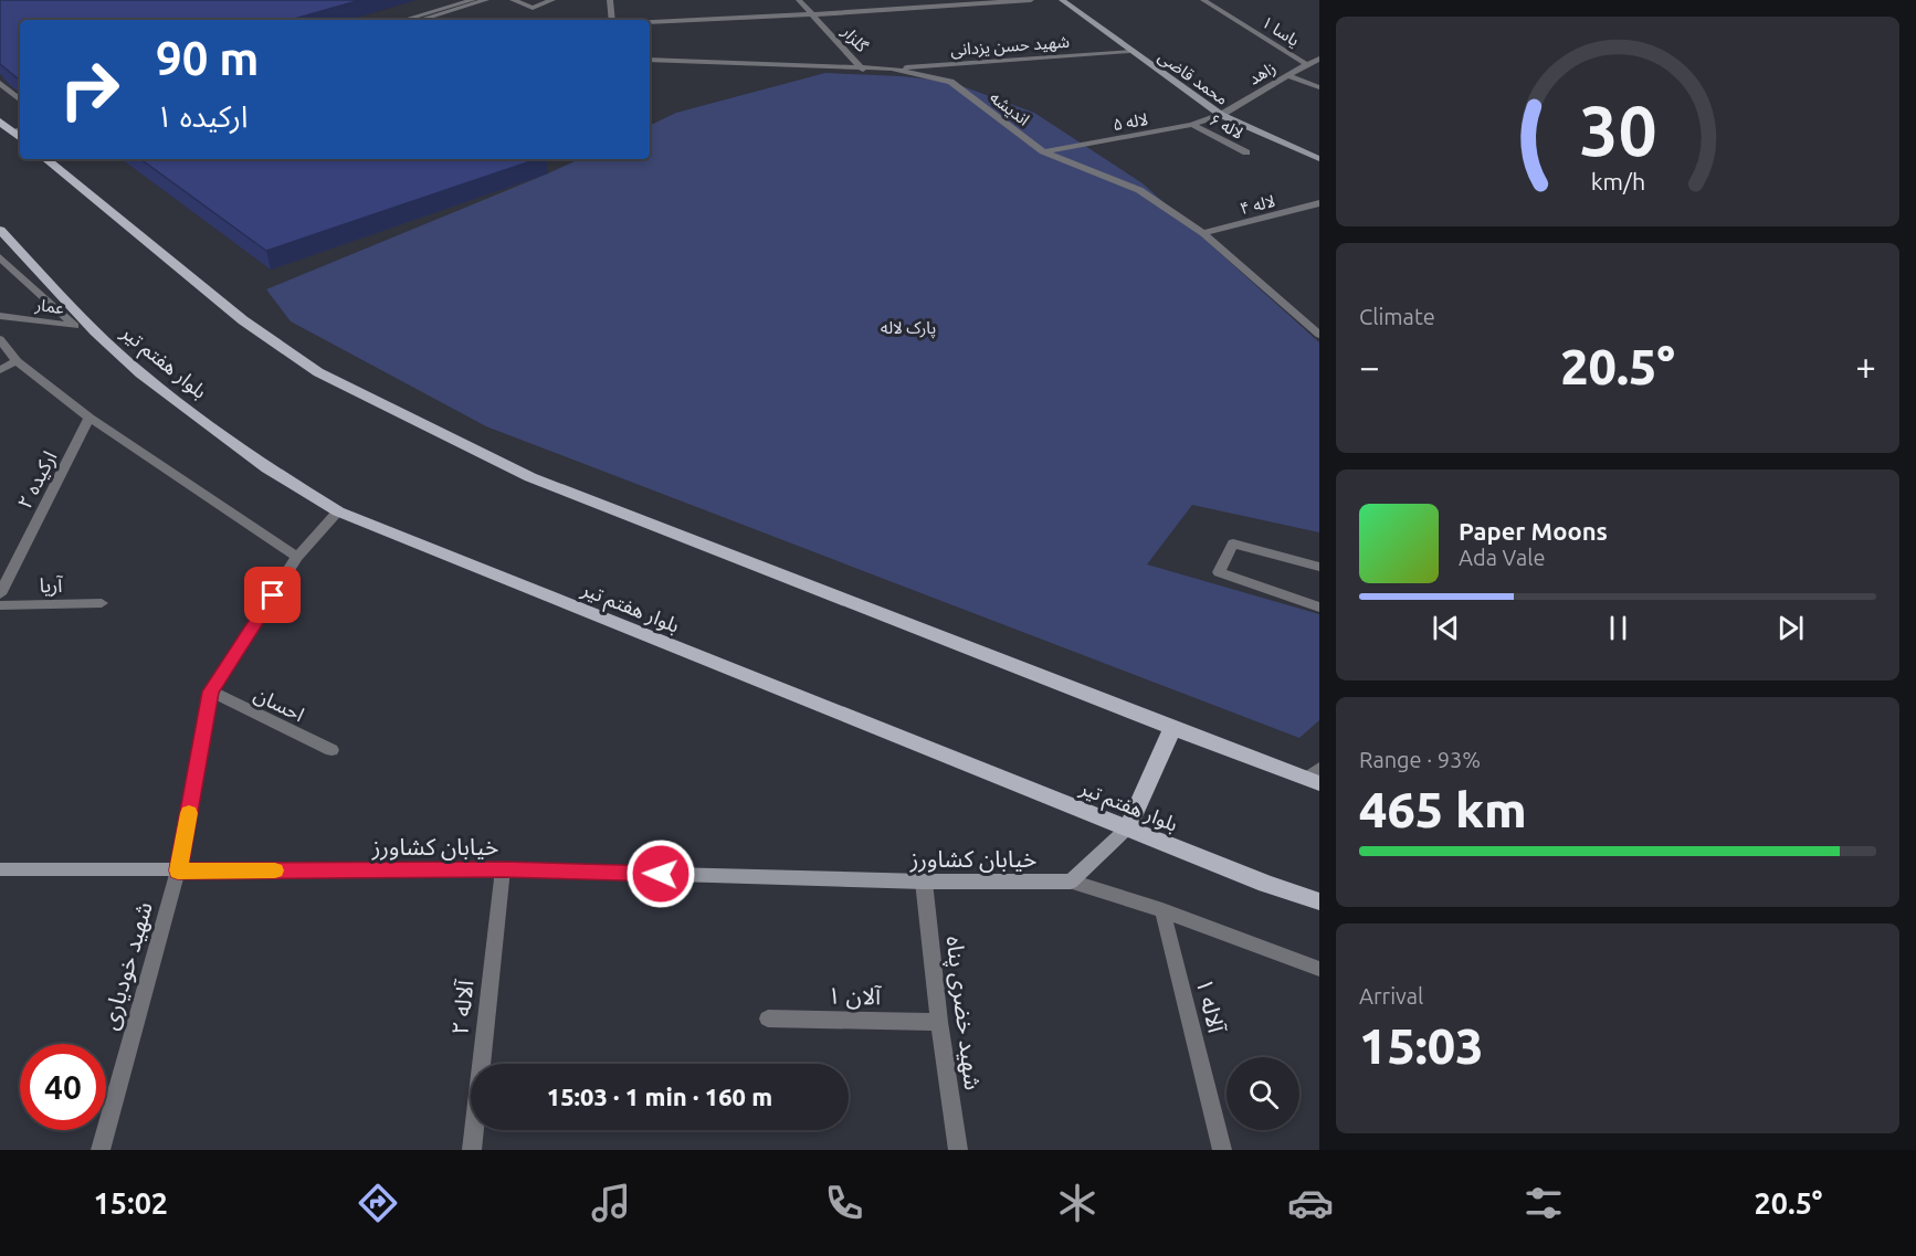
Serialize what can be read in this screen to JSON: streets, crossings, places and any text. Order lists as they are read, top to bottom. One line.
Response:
{"streets":{"main road":["بلوار هفتم تیر"],"street":["یاسا ۱","گلزار","شهید حسن یزدانی","زاهد","محمد قاضی","اندیشه","لاله ۵","لاله ۶","لاله ۴","عمار","ارکیده ۲","آریا","احسان","خیابان کشاورز","شهید خودیاری","آلان ۱","آلاله ۱","آلاله ۲","شهید خضری پناه"]},"crossings":[["یاسا ۱","زاهد"],["گلزار","اندیشه"],["شهید حسن یزدانی","محمد قاضی"],["شهید حسن یزدانی","اندیشه"],["زاهد","محمد قاضی"],["زاهد","لاله ۵"],["محمد قاضی","لاله ۵"],["اندیشه","لاله ۵"],["اندیشه","لاله ۴"],["لاله ۵","لاله ۶"],["عمار","بلوار هفتم تیر"],["احسان","شهید خودیاری"],["خیابان کشاورز","شهید خودیاری"],["خیابان کشاورز","آلاله ۲"],["خیابان کشاورز","شهید خضری پناه"],["آلان ۱","شهید خضری پناه"]],"parks":["پارک لاله"],"page":{"turn":["90 m","ارکیده ۱"],"tile":["Climate",["Range · 93%","465 km"],["Arrival","15:03"]],"heat":["−","20.5°","+"],"song":["Paper Moons","Ada Vale"],"limit":"40","trip":"15:03 · 1 min · 160 m","tabs":["15:02","20.5°"],"gauge":["30","km/h"]}}
